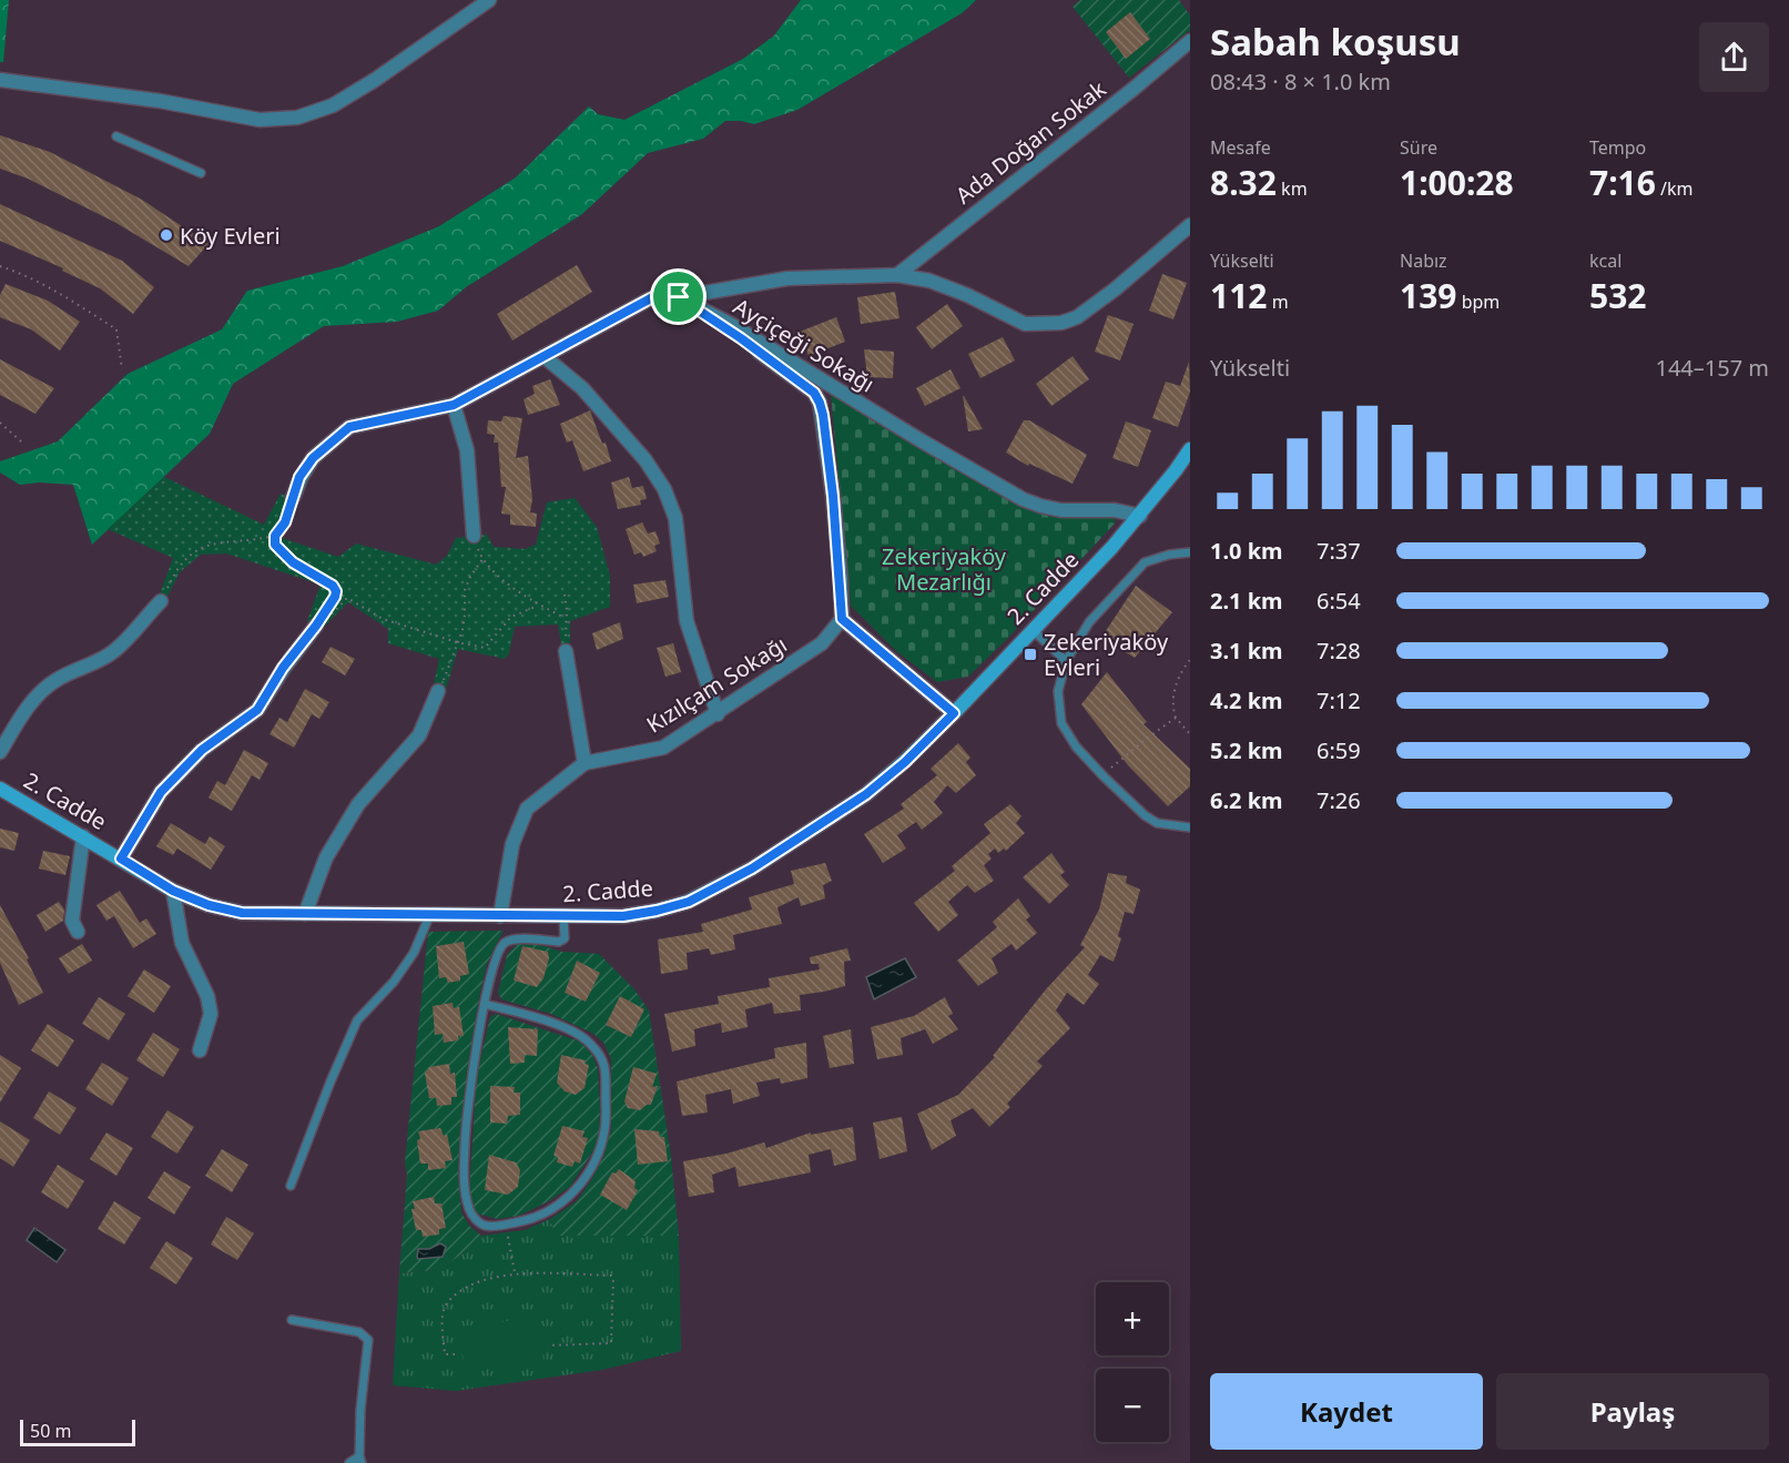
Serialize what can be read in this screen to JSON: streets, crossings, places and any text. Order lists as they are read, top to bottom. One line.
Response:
{"streets":{"street":["Ada Doğan Sokak","Ayçiçeği Sokağı","2. Cadde","Kızılçam Sokağı"]},"crossings":[["Ayçiçeği Sokağı","2. Cadde"],["2. Cadde","Kızılçam Sokağı"]],"parks":["Zekeriyaköy Mezarlığı"],"places":{"other":["Köy Evleri"],"transit":["Zekeriyaköy Evleri"]},"scale_bar":"50 m","page":{"heading":["Sabah koşusu","08:43 · 8 × 1.0 km"],"stats":[["Mesafe","8.32 km"],["Süre","1:00:28"],["Tempo","7:16 /km"],["Yükselti","112 m"],["Nabız","139 bpm"],["kcal","532"]],"chart":["Yükselti","144–157 m"],"list":[{"name":"1.0 km","note":"7:37"},{"name":"2.1 km","note":"6:54"},{"name":"3.1 km","note":"7:28"},{"name":"4.2 km","note":"7:12"},{"name":"5.2 km","note":"6:59"},{"name":"6.2 km","note":"7:26"}],"map_buttons":["+","−"],"buttons":["Kaydet","Paylaş"],"scale":"50 m"}}
